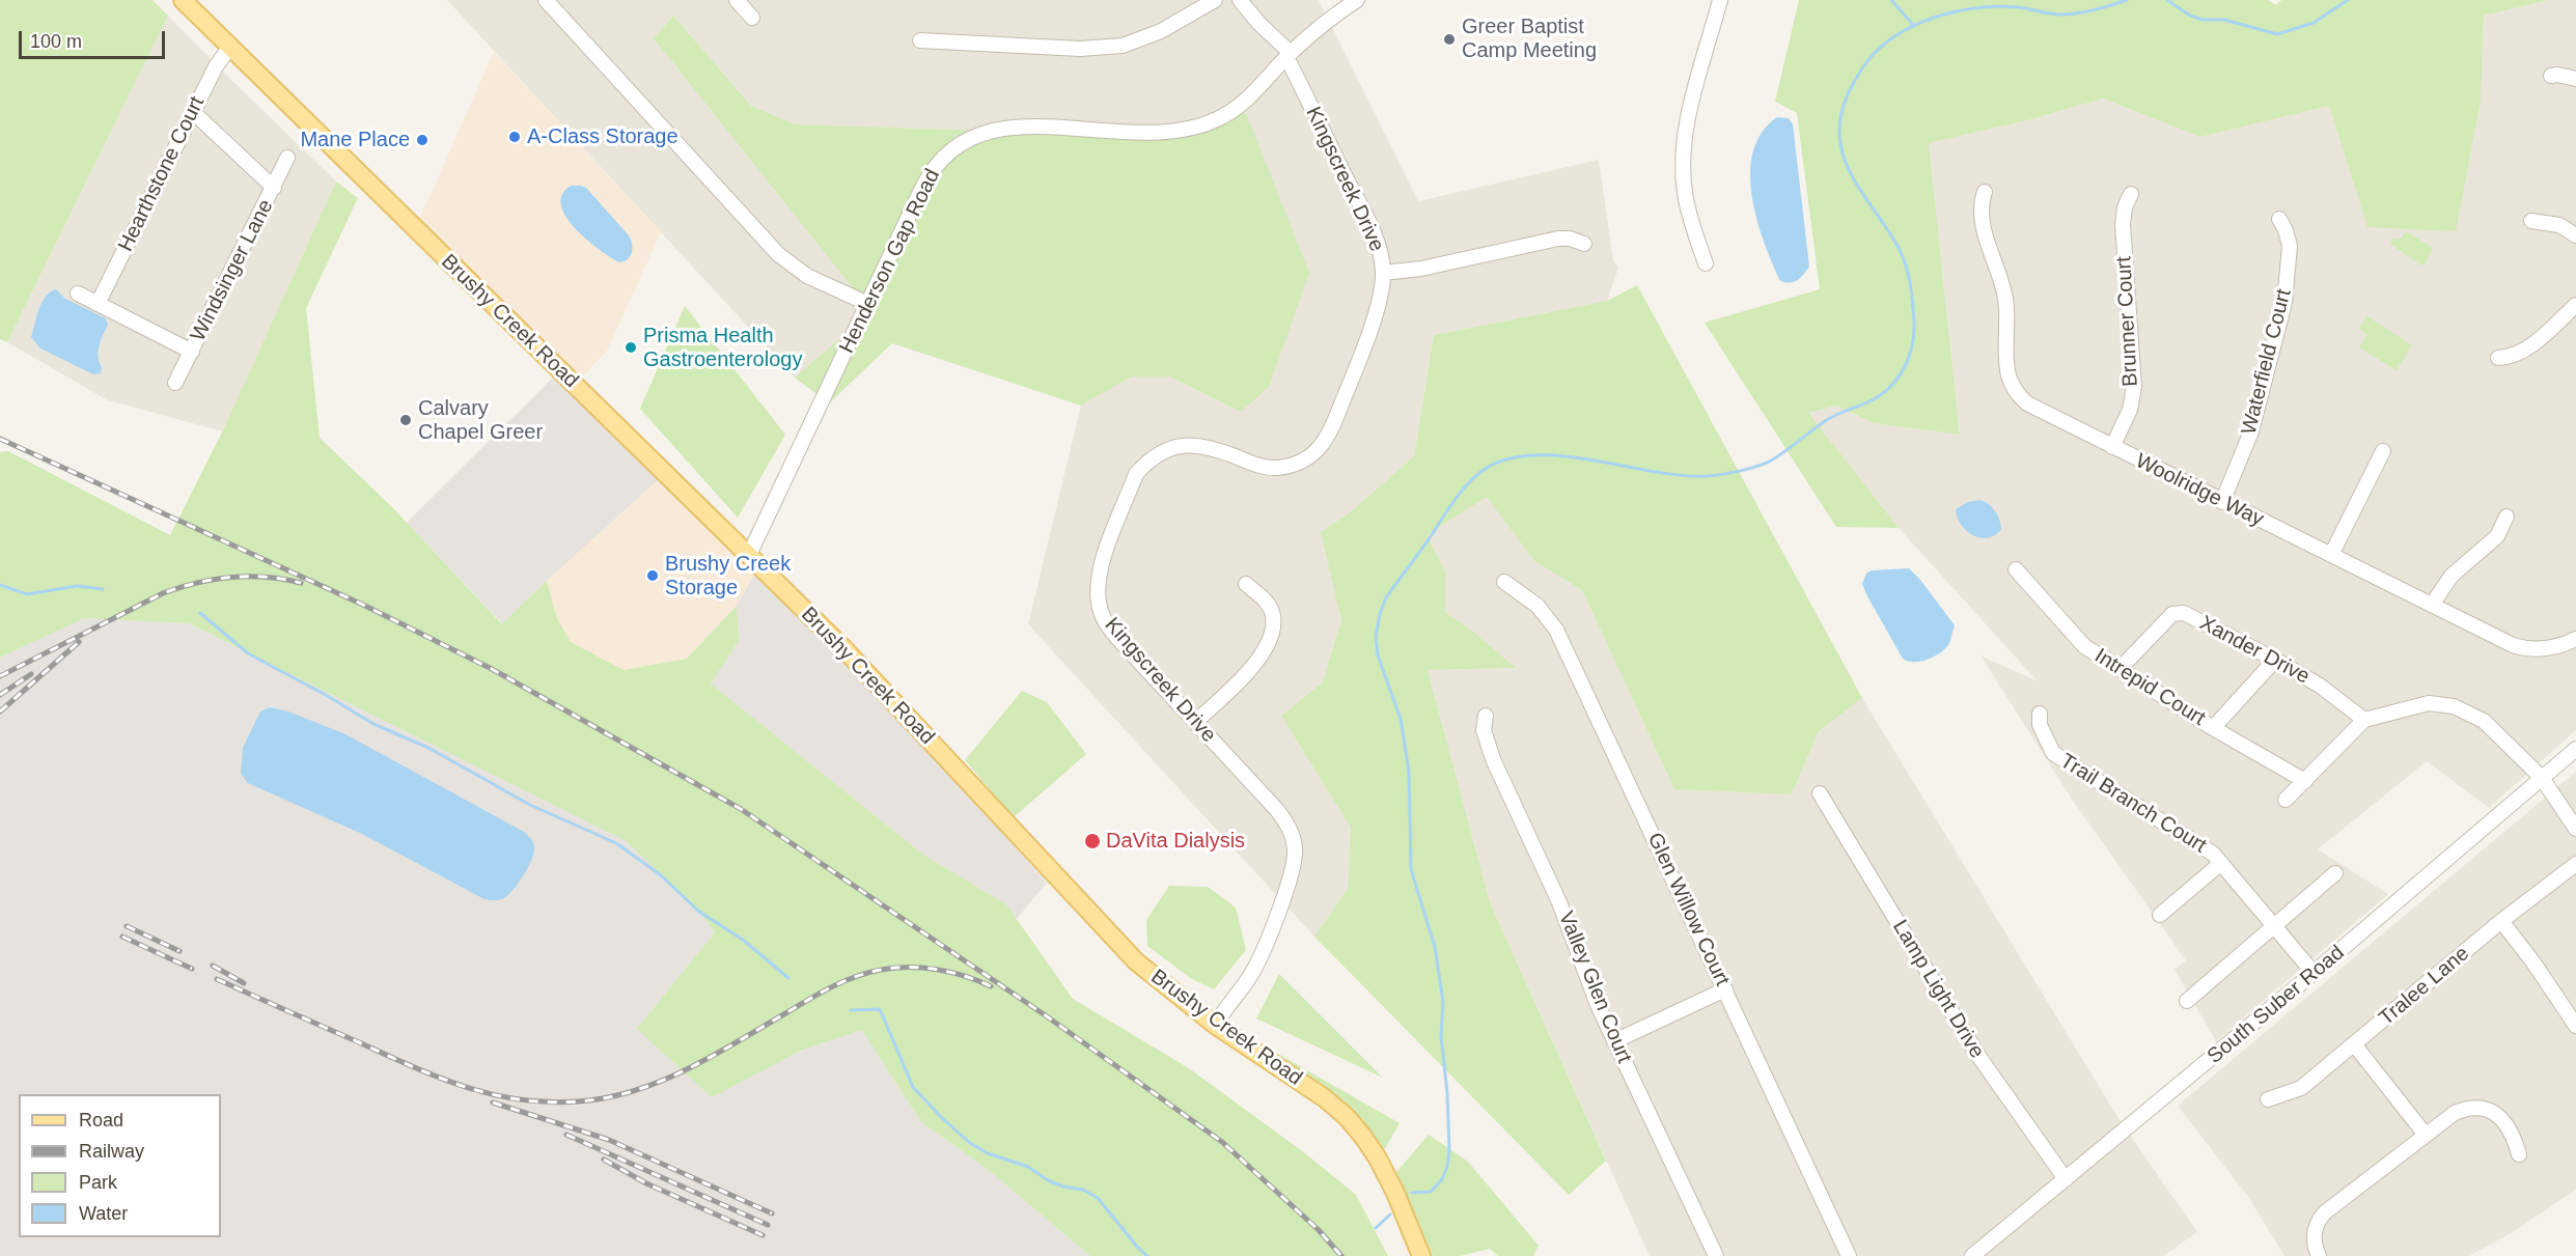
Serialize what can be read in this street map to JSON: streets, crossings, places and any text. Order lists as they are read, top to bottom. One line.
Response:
{"streets":{"main road":["Brushy Creek Road"],"street":["Hearthstone Court","Kingscreek Drive","Henderson Gap Road","Windsinger Lane","Brunner Court","Waterfield Court","Woolridge Way","Xander Drive","Intrepid Court","Trail Branch Court","Glen Willow Court","Tralee Lane","Valley Glen Court","Lamp Light Drive","South Suber Road"]},"crossings":[["Hearthstone Court","Brushy Creek Road"],["Kingscreek Drive","Henderson Gap Road"],["Kingscreek Drive","Brushy Creek Road"],["Henderson Gap Road","Brushy Creek Road"],["Brunner Court","Woolridge Way"],["Waterfield Court","Woolridge Way"],["Xander Drive","Intrepid Court"],["Trail Branch Court","South Suber Road"],["Lamp Light Drive","South Suber Road"]],"places":["Greer Baptist Camp Meeting","A-Class Storage","Mane Place","Prisma Health Gastroenterology","Calvary Chapel Greer","Brushy Creek Storage","DaVita Dialysis"],"legend":["Road","Railway","Park","Water"],"scale_bar":"100 m"}
